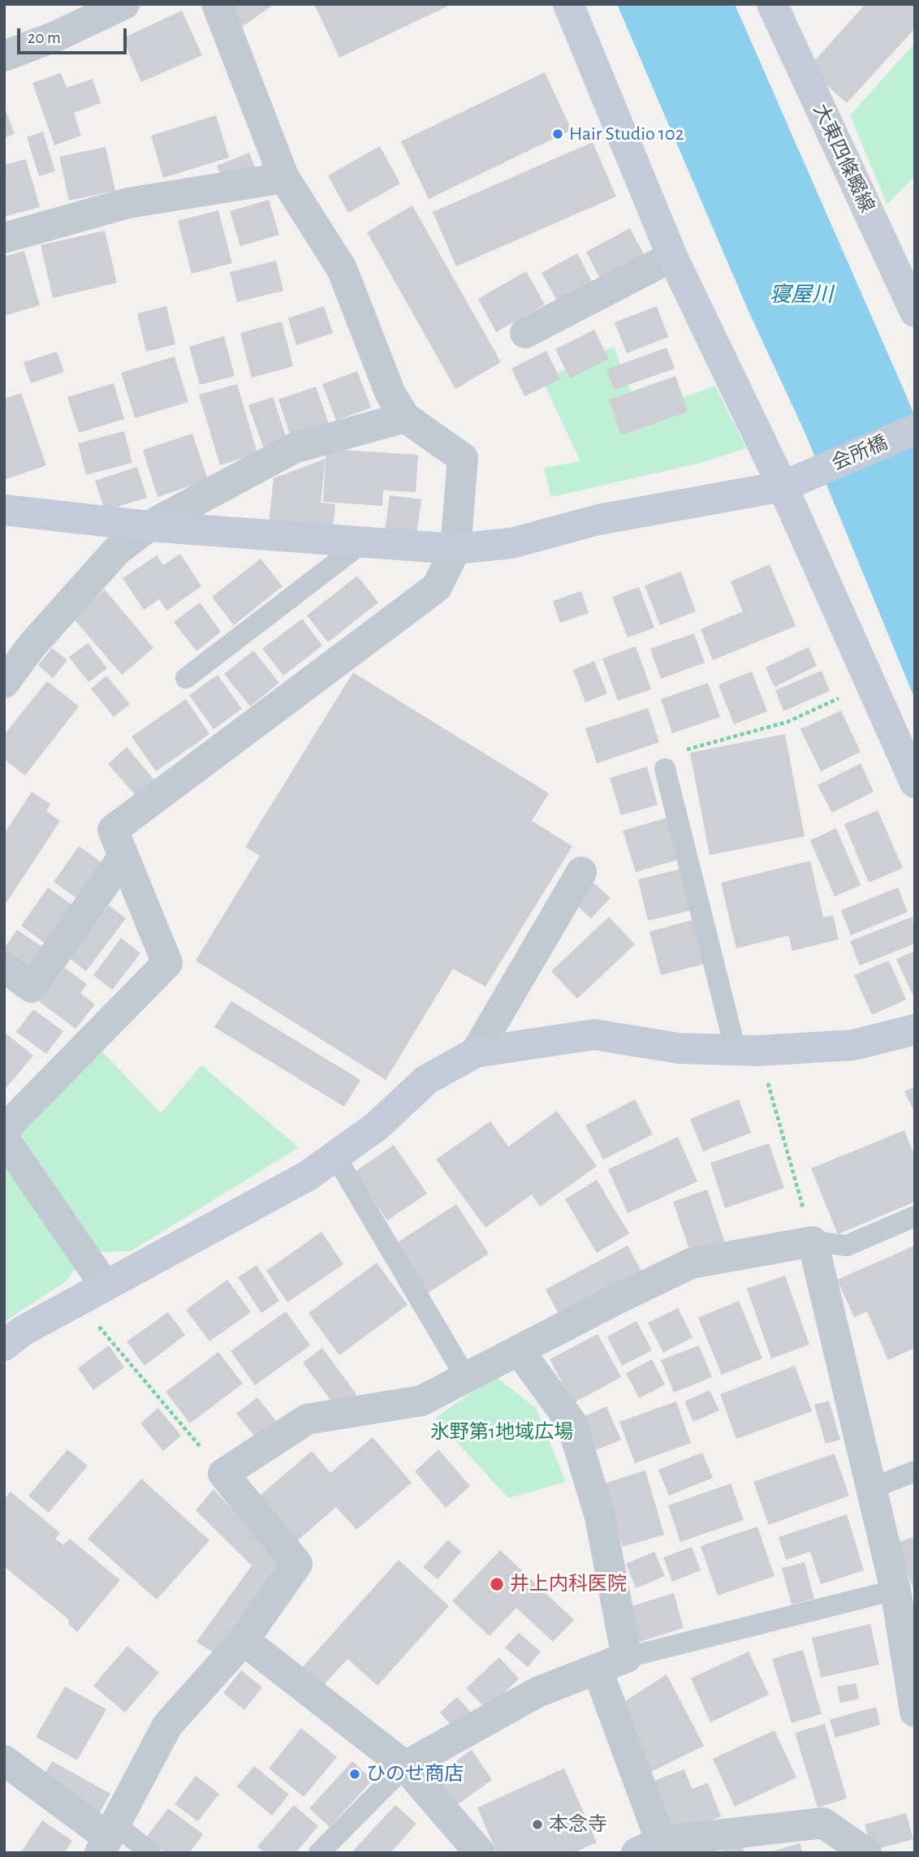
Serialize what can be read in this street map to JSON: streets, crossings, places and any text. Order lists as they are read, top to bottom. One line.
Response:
{"streets":{"street":["大東四條畷線","会所橋"]},"water":["寝屋川"],"parks":["氷野第1地域広場"],"places":["Hair Studio 102","井上内科医院","ひのせ商店","本念寺"],"scale_bar":"20 m"}
